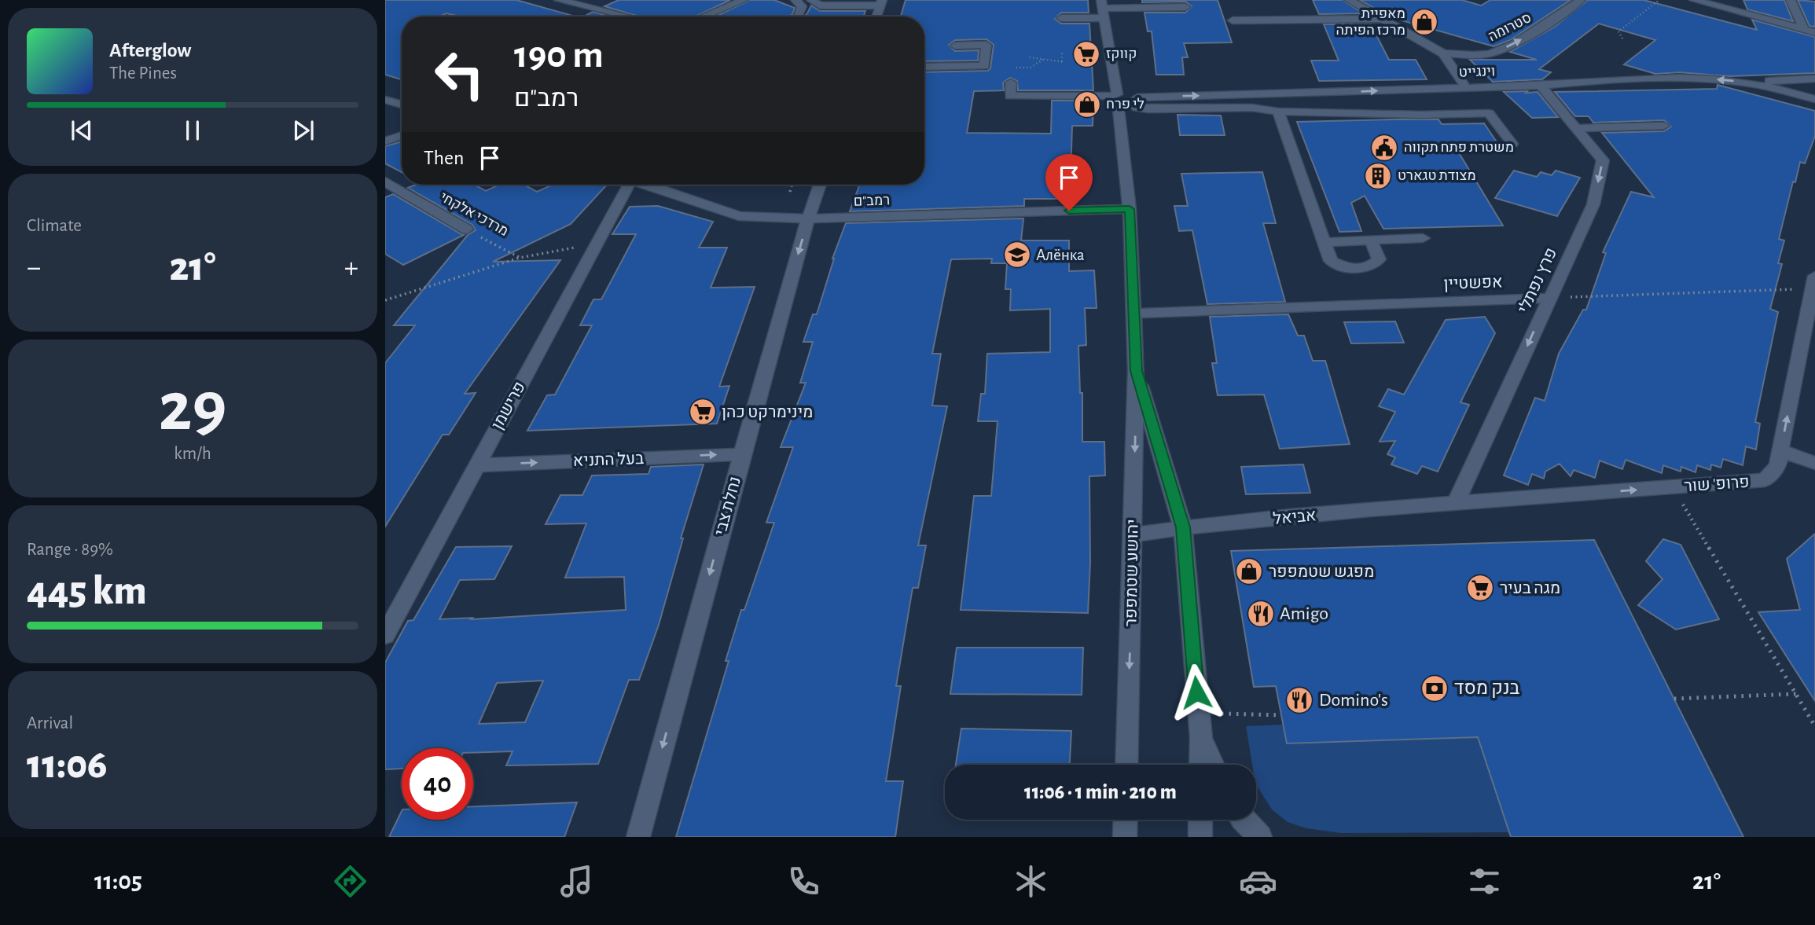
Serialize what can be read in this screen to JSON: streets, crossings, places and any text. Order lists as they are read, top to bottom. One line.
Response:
{"streets":{"street":["סטרומה","וינגייט","רמב\"ם","מרדכי אלקחי","פרץ נפתלי","אפשטיין","פרישמן","בעל התניא","פרופ' שור","נחלת צבי","אביאל","יהושע שטמפפר"]},"crossings":[["וינגייט","פרץ נפתלי"],["רמב\"ם","נחלת צבי"],["רמב\"ם","יהושע שטמפפר"],["פרץ נפתלי","אפשטיין"],["פרץ נפתלי","פרופ' שור"],["פרץ נפתלי","אביאל"],["אפשטיין","יהושע שטמפפר"],["פרישמן","בעל התניא"],["בעל התניא","נחלת צבי"],["פרופ' שור","אביאל"],["אביאל","יהושע שטמפפר"]],"one_way":["פרץ נפתלי","בעל התניא","נחלת צבי"],"places":{"shop":["מאפיית מרכז הפיתה","לי פרח","מפגש שטמפפר"],"supermarket":["קווקז","מינימרקט כהן","מגה בעיר"],"public building":["משטרת פתח תקווה"],"building":["מצודת טגארט"],"school or university":["Алёнка"],"restaurant":["Amigo","Domino's"],"bank":["בנק מסד"]},"page":{"turn":["190 m","רמב\"ם"],"song":["Afterglow","The Pines"],"then":"Then","tile":["Climate",["29","km/h"],["Range · 89%","445 km"],["Arrival","11:06"]],"heat":["−","21°","+"],"limit":"40","trip":"11:06 · 1 min · 210 m","tabs":["11:05","21°"]}}
